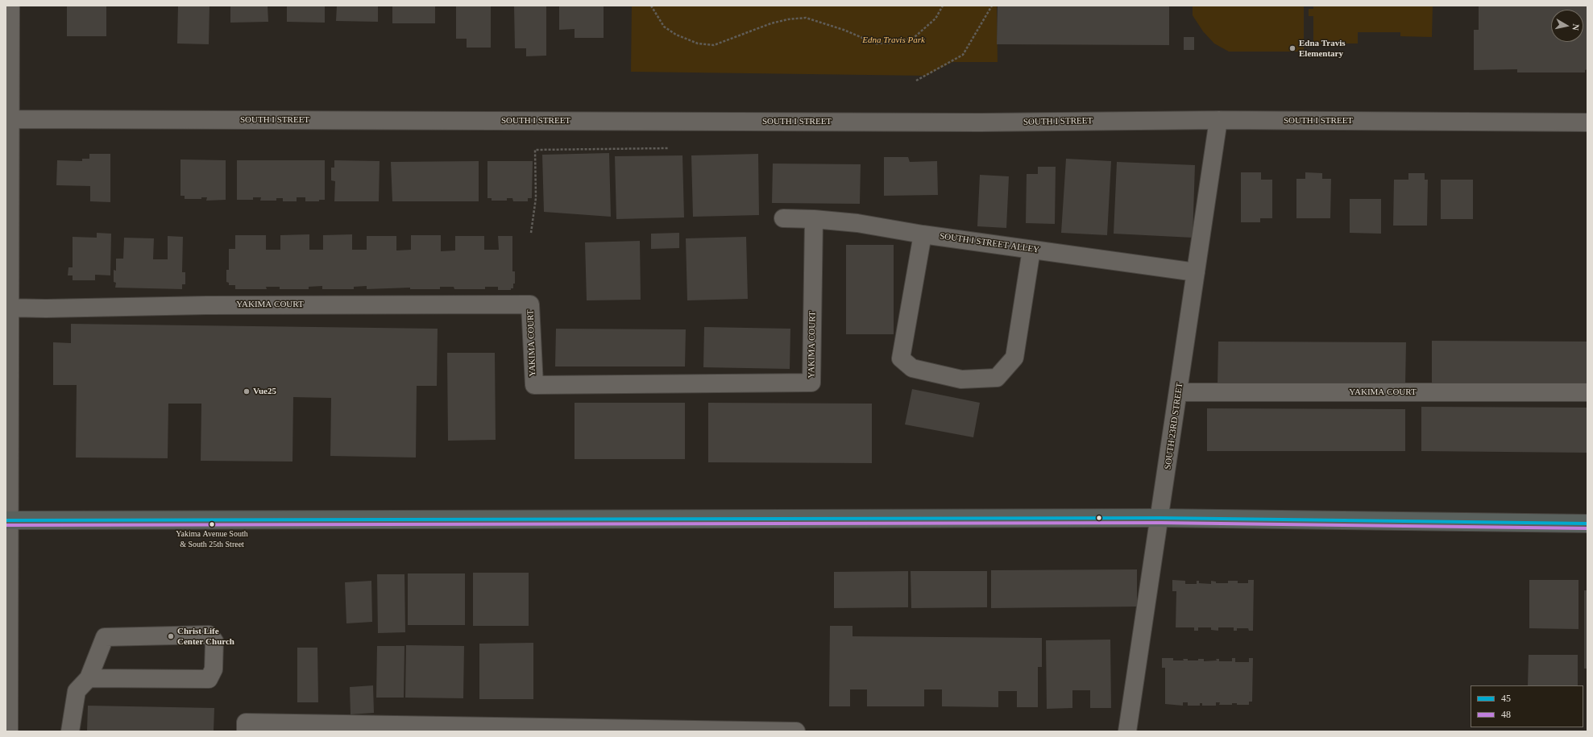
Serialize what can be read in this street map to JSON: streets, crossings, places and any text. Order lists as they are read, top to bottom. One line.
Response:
{"streets":{"street":["SOUTH I STREET","SOUTH I STREET ALLEY","YAKIMA COURT","SOUTH 23RD STREET"]},"crossings":[["SOUTH I STREET","SOUTH 23RD STREET"],["SOUTH I STREET ALLEY","YAKIMA COURT"],["SOUTH I STREET ALLEY","SOUTH 23RD STREET"],["YAKIMA COURT","SOUTH 23RD STREET"]],"parks":["Edna Travis Park"],"places":["Edna Travis Elementary","Vue25","Yakima Avenue South & South 25th Street","Christ Life Center Church"],"lines":["transit line 45","transit line 48"],"legend":["45","48"],"north":"right"}
